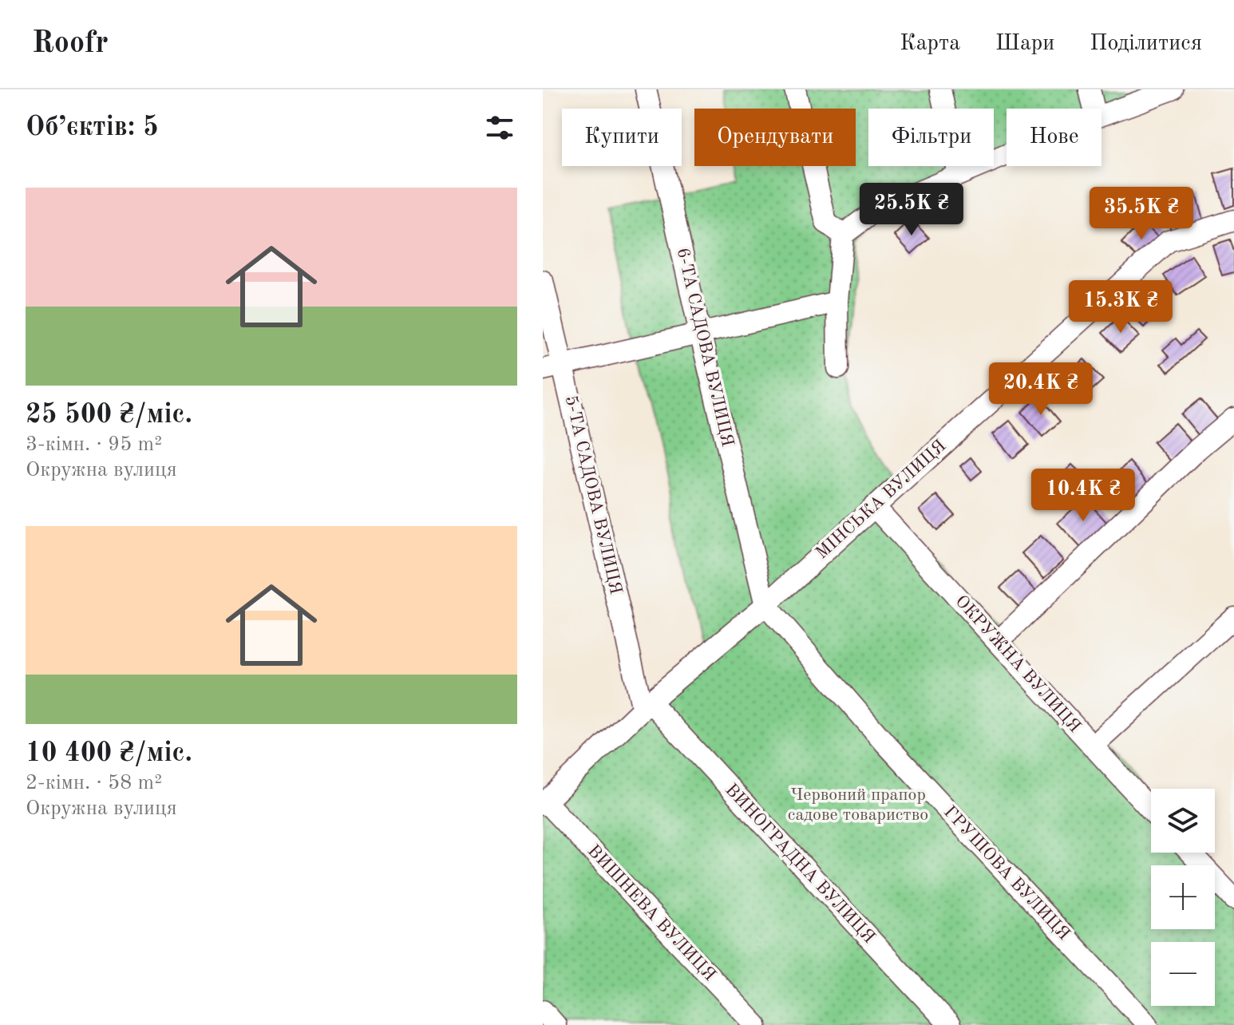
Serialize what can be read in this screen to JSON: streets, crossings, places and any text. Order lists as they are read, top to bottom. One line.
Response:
{"streets":{"street":["6-ТА САДОВА ВУЛИЦЯ","5-ТА САДОВА ВУЛИЦЯ","МІНСЬКА ВУЛИЦЯ","ОКРУЖНА ВУЛИЦЯ","ВИНОГРАДНА ВУЛИЦЯ","ГРУШОВА ВУЛИЦЯ","ВИШНЕВА ВУЛИЦЯ"]},"crossings":[["6-ТА САДОВА ВУЛИЦЯ","МІНСЬКА ВУЛИЦЯ"],["6-ТА САДОВА ВУЛИЦЯ","ГРУШОВА ВУЛИЦЯ"],["5-ТА САДОВА ВУЛИЦЯ","МІНСЬКА ВУЛИЦЯ"],["5-ТА САДОВА ВУЛИЦЯ","ВИНОГРАДНА ВУЛИЦЯ"],["МІНСЬКА ВУЛИЦЯ","ОКРУЖНА ВУЛИЦЯ"],["МІНСЬКА ВУЛИЦЯ","ВИНОГРАДНА ВУЛИЦЯ"],["МІНСЬКА ВУЛИЦЯ","ГРУШОВА ВУЛИЦЯ"],["МІНСЬКА ВУЛИЦЯ","ВИШНЕВА ВУЛИЦЯ"]],"parks":["Червоний прапор садове товариство"],"page":{"header":"Roofr","nav":["Карта","Шари","Поділитися"],"heading":"Об’єктів: 5","chip":["Купити","Орендувати","Фільтри","Нове"],"list":[{"name":"25 500 ₴/міс.","note":"3-кімн. · 95 m² · Окружна вулиця"},{"name":"10 400 ₴/міс.","note":"2-кімн. · 58 m² · Окружна вулиця"}],"price":["25.5K ₴","35.5K ₴","15.3K ₴","20.4K ₴","10.4K ₴"],"map_buttons":["+","−"]}}
